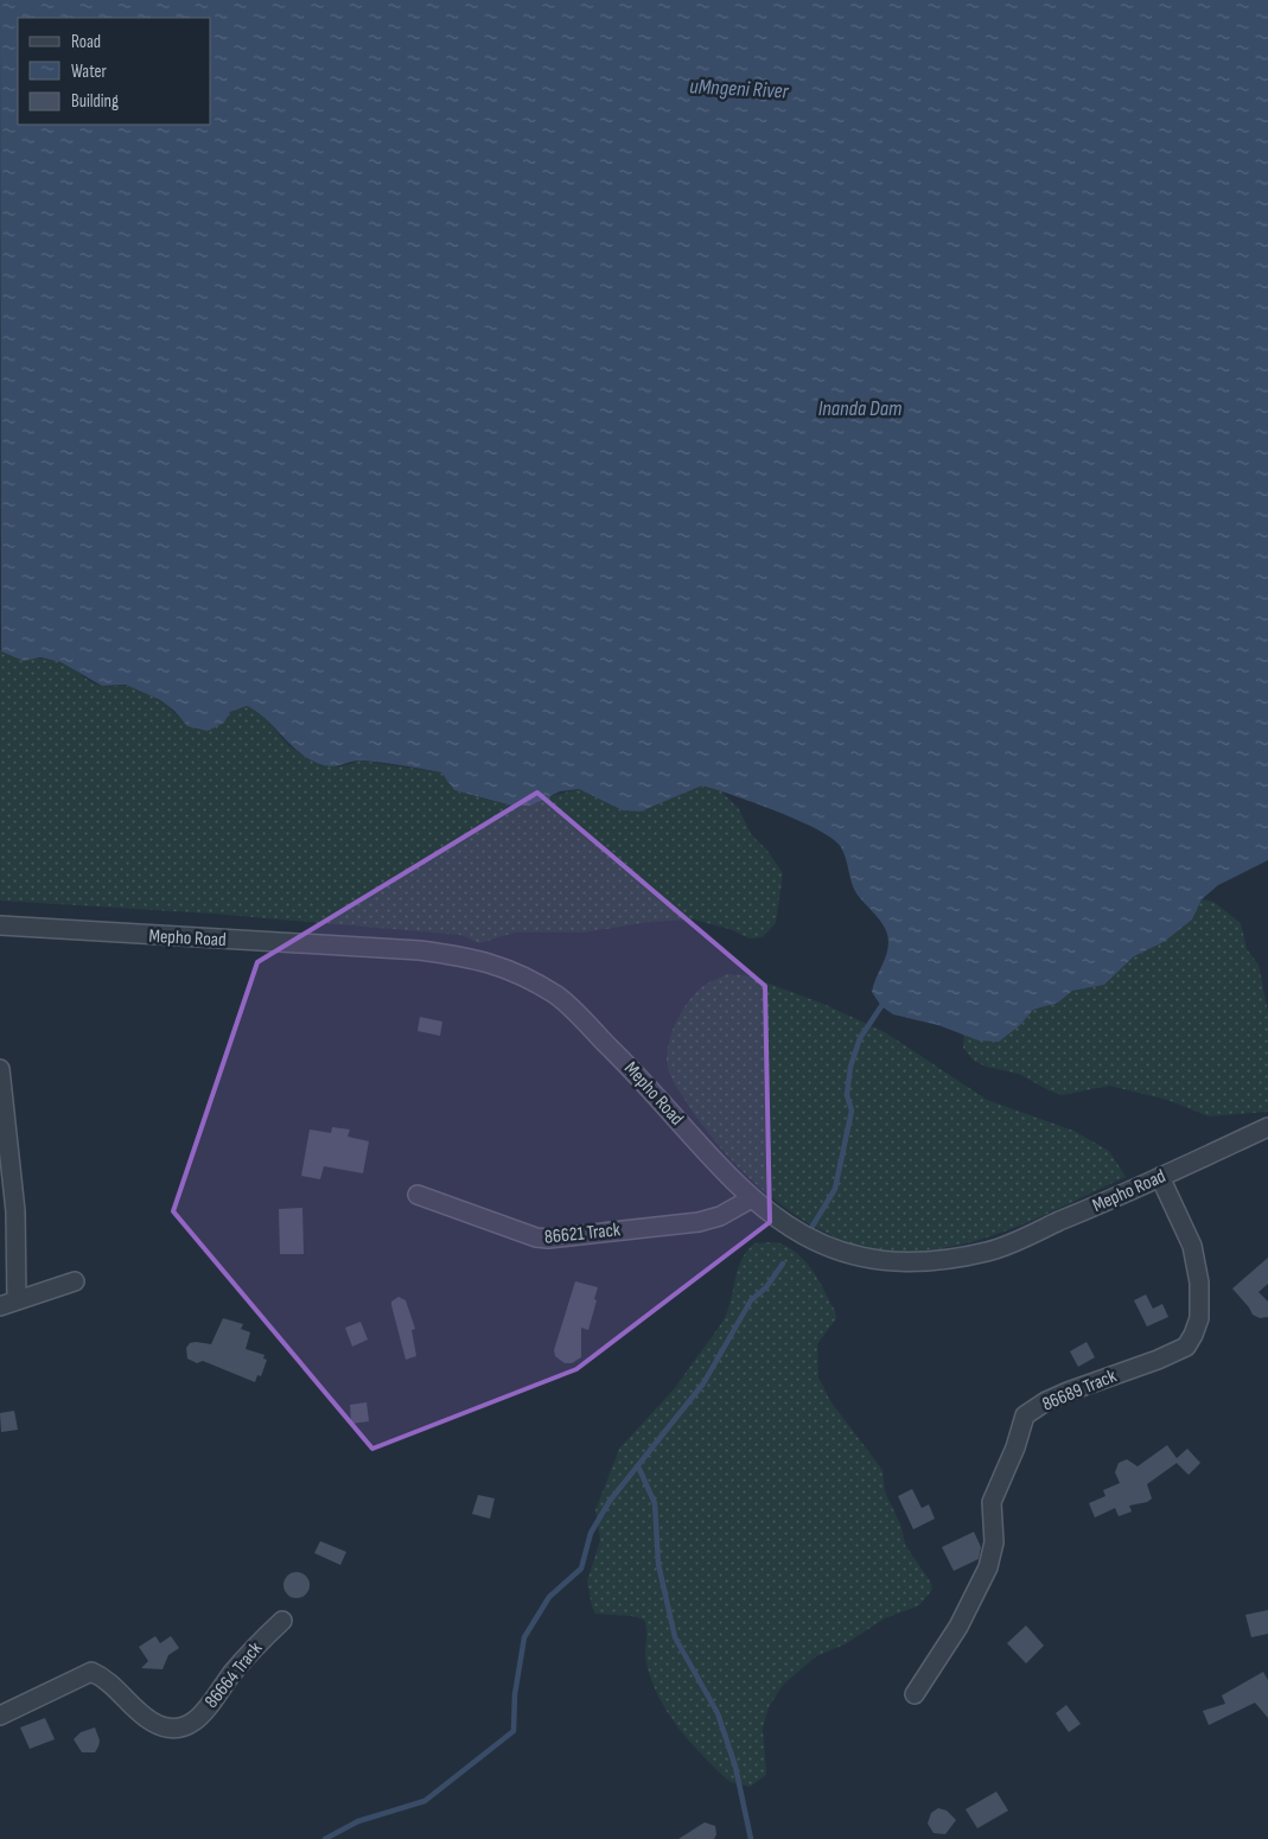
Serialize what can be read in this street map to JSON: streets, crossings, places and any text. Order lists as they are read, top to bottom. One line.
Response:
{"streets":{"street":["Mepho Road","86621 Track","86689 Track","86664 Track"]},"crossings":[["Mepho Road","86621 Track"],["Mepho Road","86689 Track"]],"water":["uMngeni River","Inanda Dam"],"legend":["Road","Water","Building"]}
